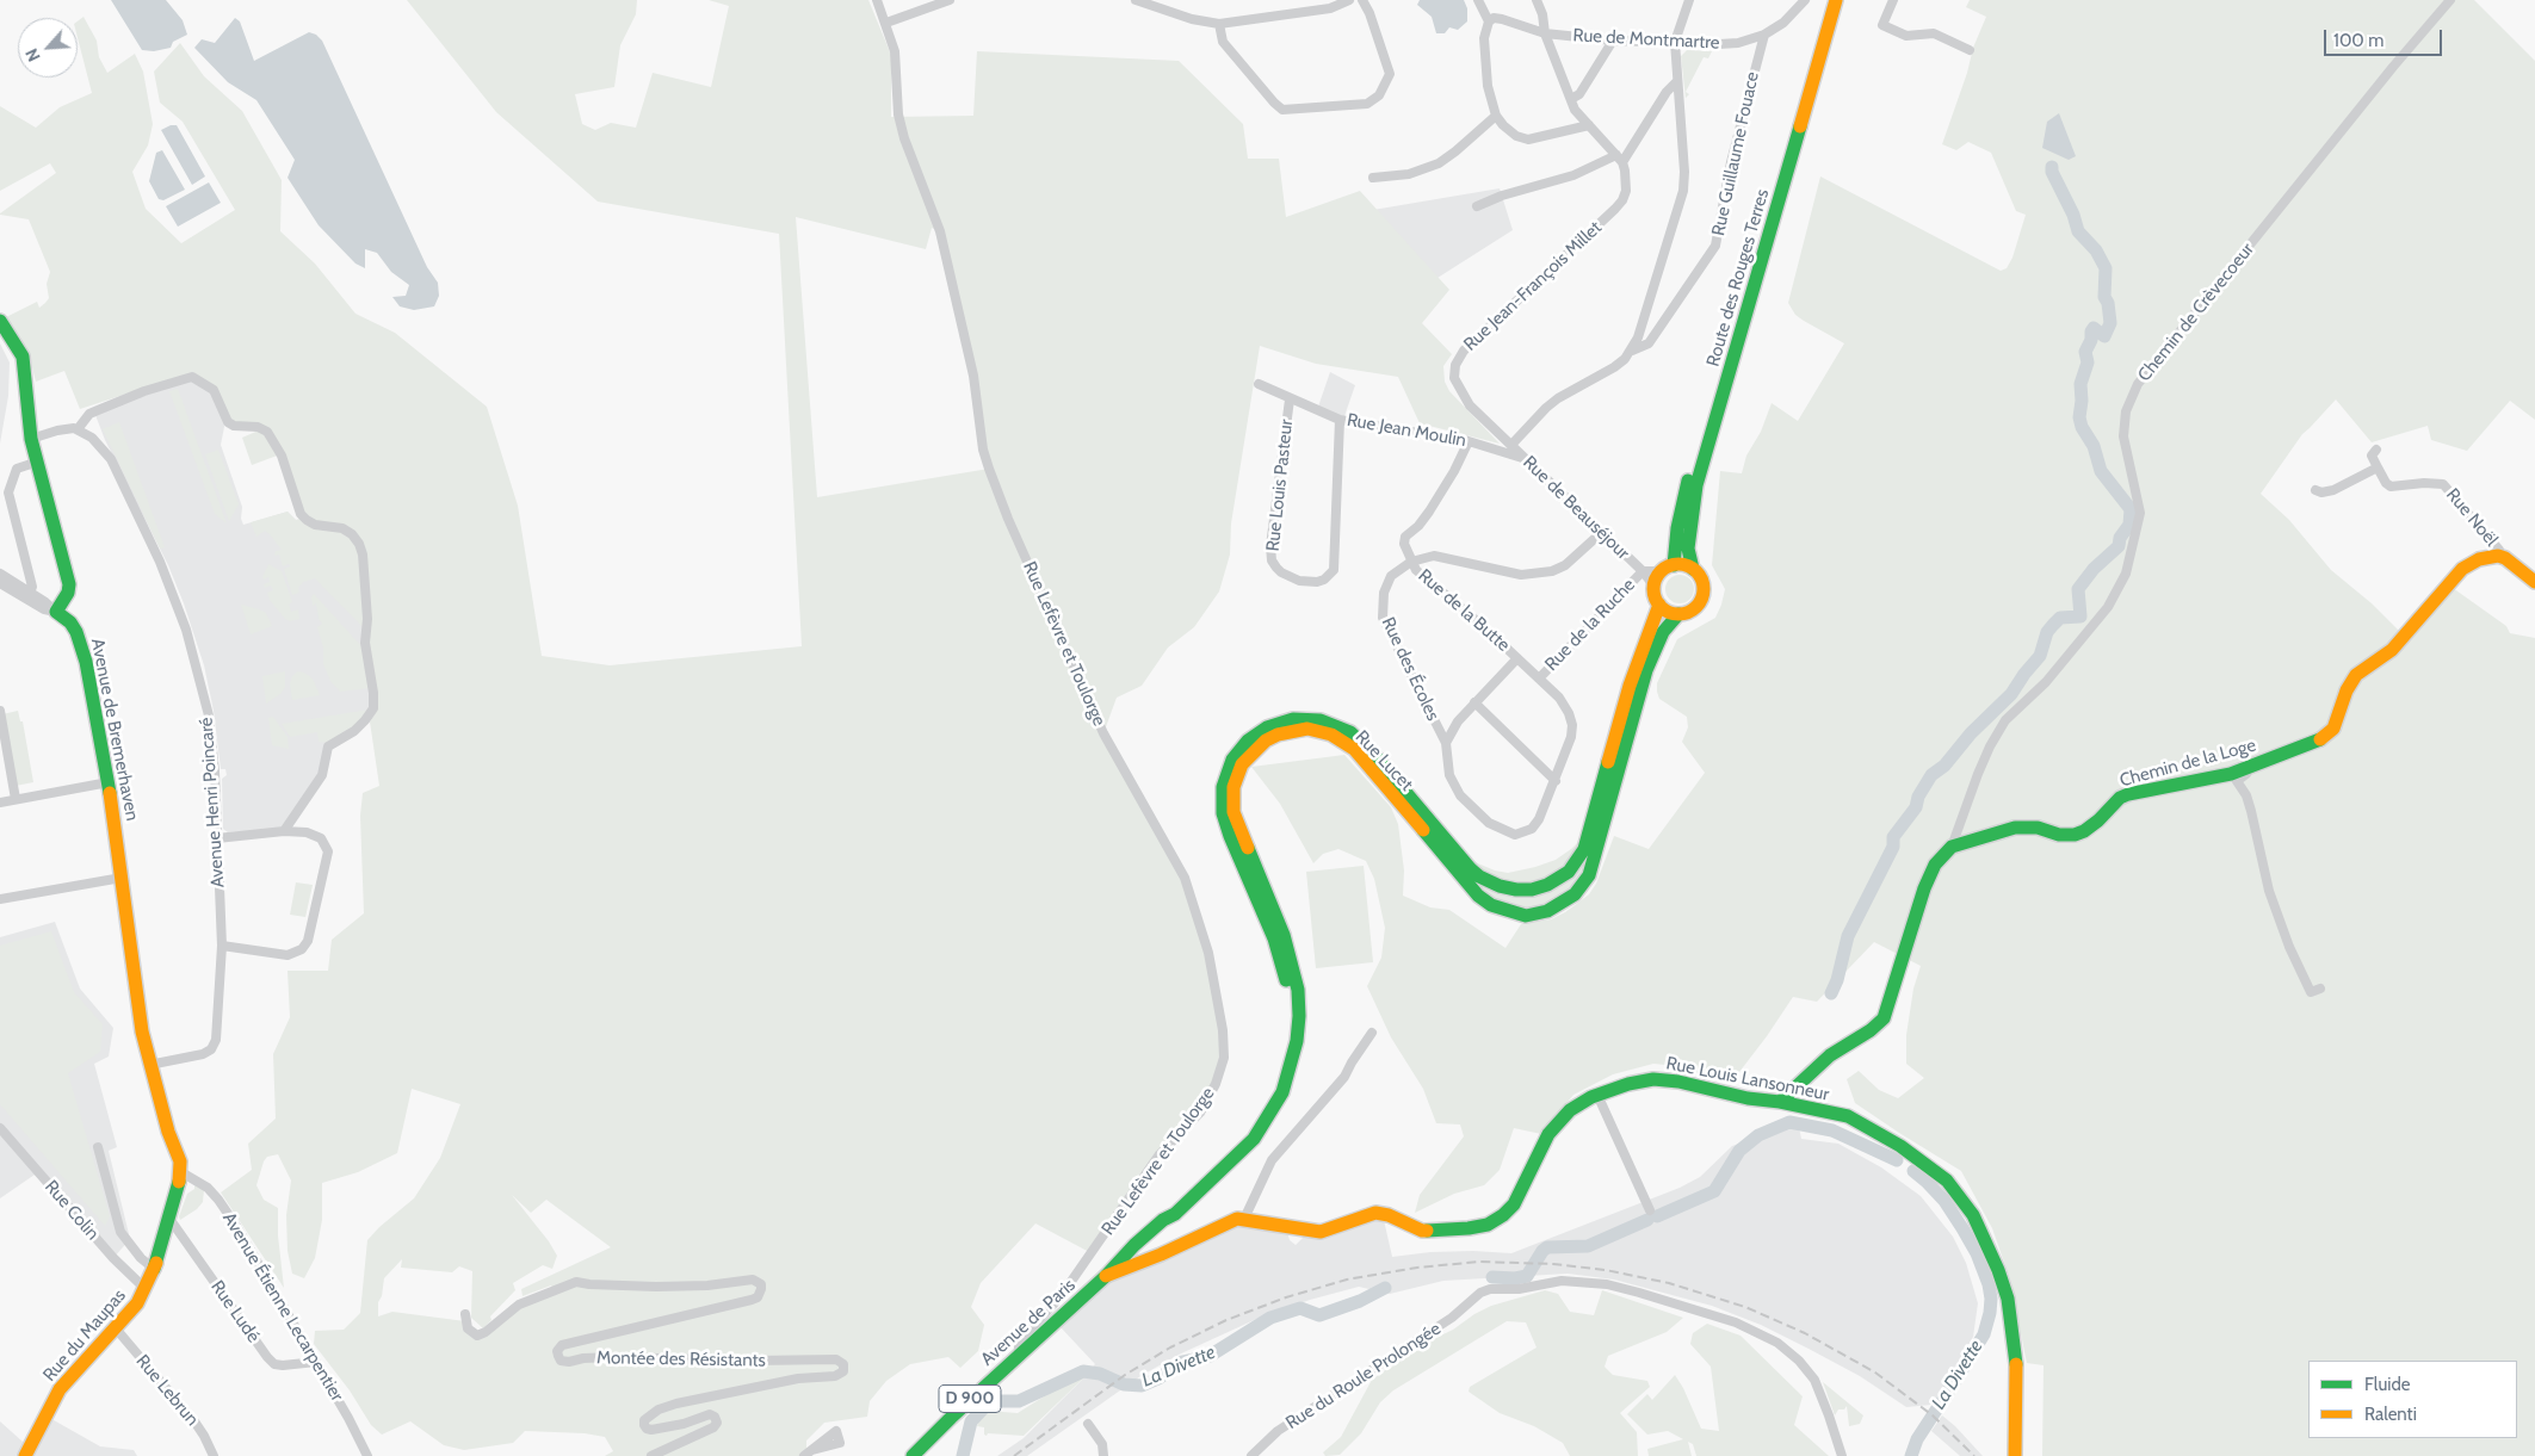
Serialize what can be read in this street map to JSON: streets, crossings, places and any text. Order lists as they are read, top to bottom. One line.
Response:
{"streets":{"main road":["Route des Rouges Terres","Avenue de Bremerhaven","Rue Lucet","Chemin de la Loge","Rue Louis Lansonneur","Avenue de Paris","Rue du Maupas","D 900"],"street":["Rue de Montmartre","Rue Guillaume Fouace","Rue Jean-François Millet","Chemin de Crèvecoeur","Rue Jean Moulin","Rue Louis Pasteur","Rue de Beauséjour","Rue Noël","Rue de la Butte","Rue de la Ruche","Rue Lefèvre et Toulorge","Rue des Écoles","Avenue Henri Poincaré","Rue Colin","Avenue Étienne Lecarpentier","Rue Ludé","Montée des Résistants","Rue du Roule Prolongée","Rue Lebrun"]},"crossings":[["Rue de Montmartre","Rue Guillaume Fouace"],["Rue Guillaume Fouace","Rue Jean-François Millet"],["Rue Guillaume Fouace","Rue de Beauséjour"],["Route des Rouges Terres","Rue de Beauséjour"],["Route des Rouges Terres","Rue Lucet"],["Rue Jean-François Millet","Rue de Beauséjour"],["Chemin de Crèvecoeur","Chemin de la Loge"],["Rue Jean Moulin","Rue Louis Pasteur"],["Rue Jean Moulin","Rue de Beauséjour"],["Rue de Beauséjour","Rue de la Ruche"],["Rue de Beauséjour","Rue Lucet"],["Rue Noël","Chemin de la Loge"],["Rue de la Butte","Rue de la Ruche"],["Rue de la Butte","Rue des Écoles"],["Rue Lefèvre et Toulorge","Avenue de Paris"],["Avenue de Bremerhaven","Avenue Henri Poincaré"],["Avenue de Bremerhaven","Avenue Étienne Lecarpentier"],["Avenue de Bremerhaven","Rue du Maupas"],["Rue Lucet","Rue Louis Lansonneur"],["Rue Lucet","Avenue de Paris"],["Rue Louis Lansonneur","Avenue de Paris"],["Rue Colin","Rue du Maupas"],["Avenue Étienne Lecarpentier","Rue Ludé"],["Avenue Étienne Lecarpentier","Rue du Maupas"],["Rue Ludé","Rue du Maupas"],["Rue du Maupas","Rue Lebrun"]],"water":["La Divette"],"legend":["Fluide","Ralenti"],"scale_bar":"100 m","north":"bottom left"}
